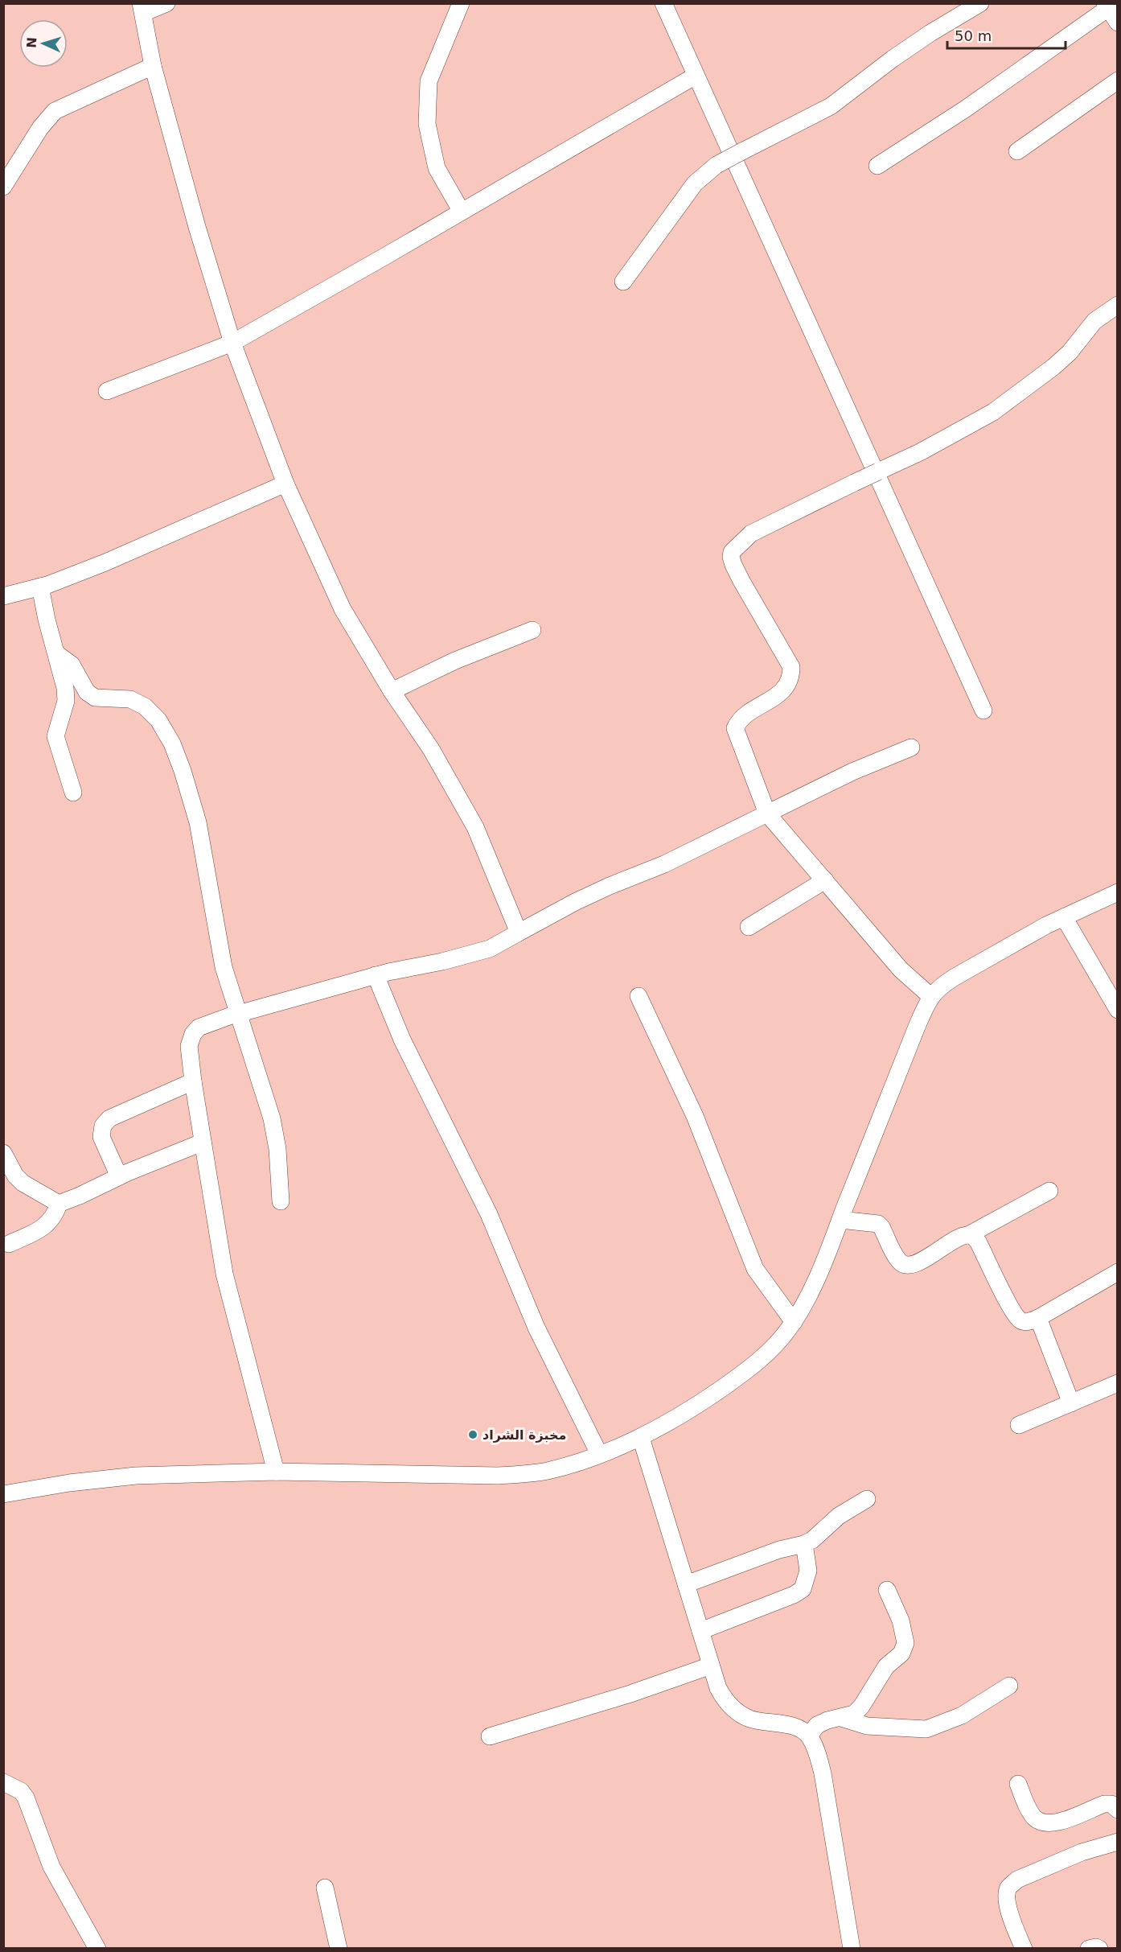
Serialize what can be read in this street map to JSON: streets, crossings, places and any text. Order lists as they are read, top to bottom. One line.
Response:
{"places":["مخبزة الشراد"],"scale_bar":"50 m","north":"left"}
